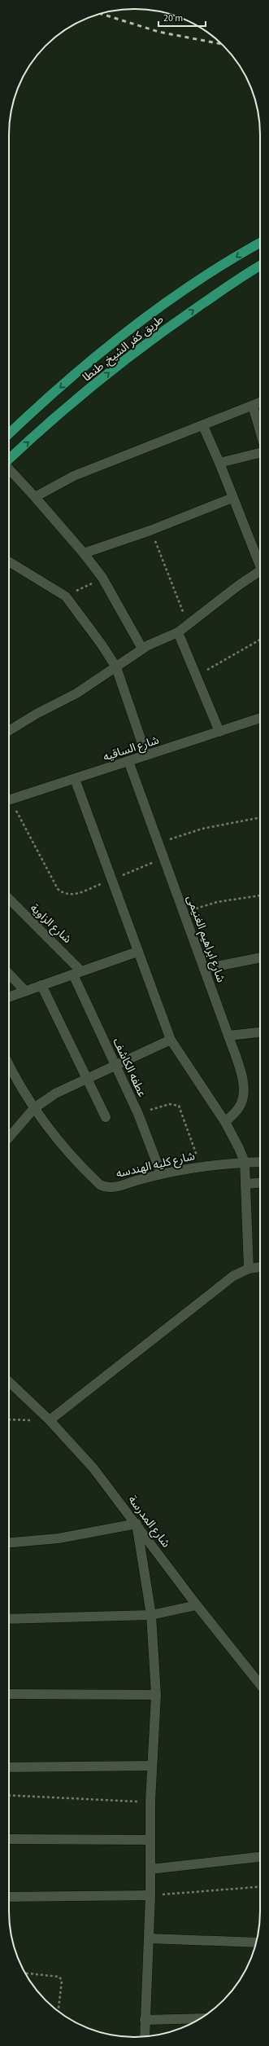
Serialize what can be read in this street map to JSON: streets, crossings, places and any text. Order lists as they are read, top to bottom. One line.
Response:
{"streets":{"main road":["طريق كفر الشيخ, طنطا"],"street":["شارع الساقيه","شارع الزاوية","شارع ابراهيم الغنيمى","عطفه الكاشف","شارع كليه الهندسه","شارع المدرسة"]},"crossings":[["شارع الساقيه","شارع ابراهيم الغنيمى"],["شارع الزاوية","عطفه الكاشف"],["عطفه الكاشف","شارع كليه الهندسه"]],"scale_bar":"20 m"}
